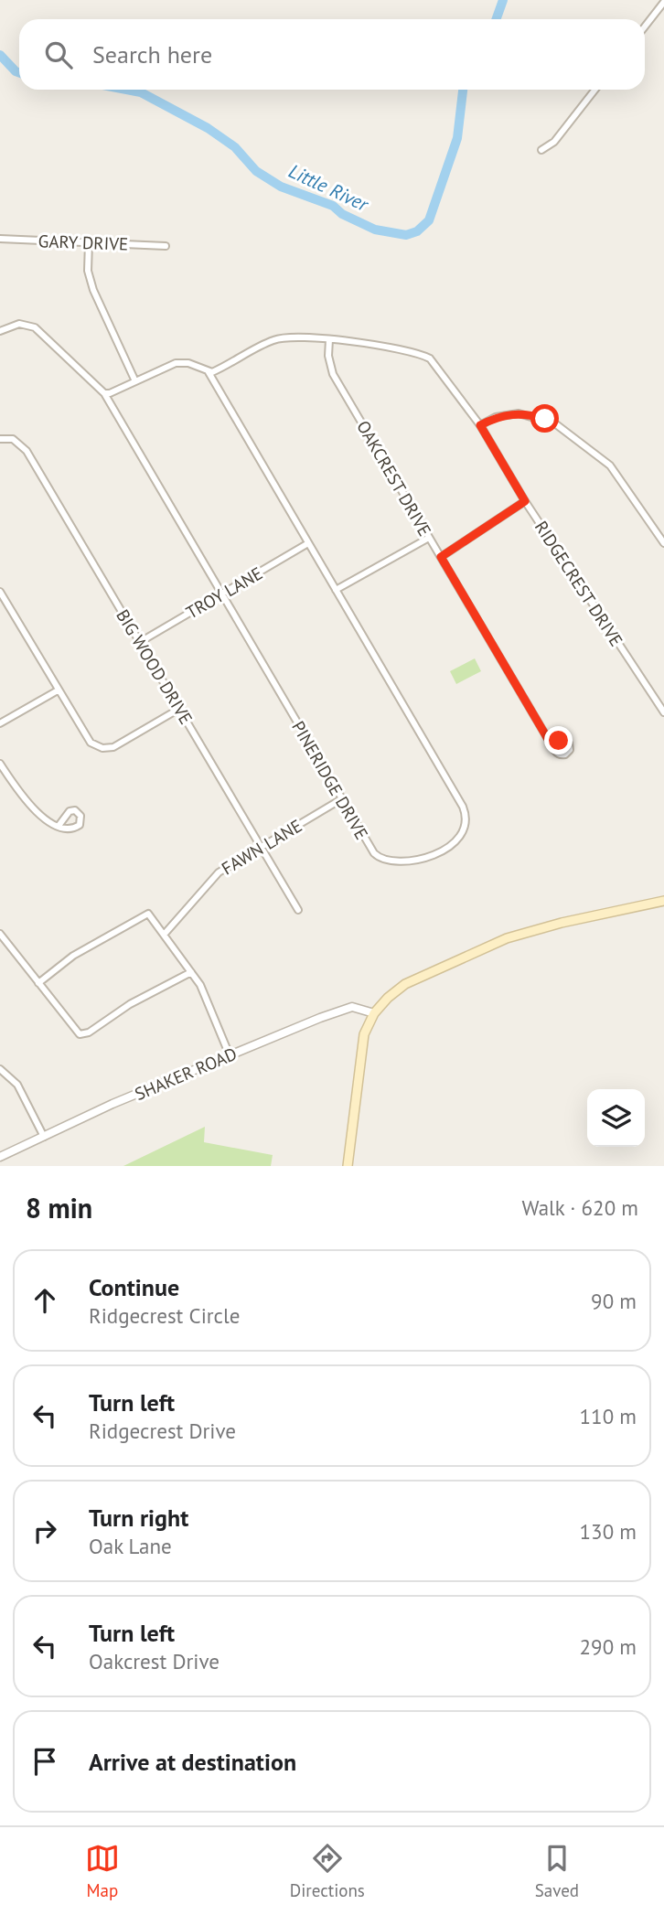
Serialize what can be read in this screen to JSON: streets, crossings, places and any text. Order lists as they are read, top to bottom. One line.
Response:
{"streets":{"street":["GARY DRIVE","OAKCREST DRIVE","RIDGECREST DRIVE","TROY LANE","BIG WOOD DRIVE","PINERIDGE DRIVE","FAWN LANE","SHAKER ROAD"]},"crossings":[["OAKCREST DRIVE","RIDGECREST DRIVE"],["RIDGECREST DRIVE","PINERIDGE DRIVE"],["TROY LANE","BIG WOOD DRIVE"],["TROY LANE","PINERIDGE DRIVE"],["BIG WOOD DRIVE","FAWN LANE"],["PINERIDGE DRIVE","FAWN LANE"]],"water":["Little River"],"page":{"search":"Search here","heading":["8 min","Walk · 620 m"],"list":[["Continue","Ridgecrest Circle","90 m"],["Turn left","Ridgecrest Drive","110 m"],["Turn right","Oak Lane","130 m"],["Turn left","Oakcrest Drive","290 m"],"Arrive at destination"],"nav":["Map","Directions","Saved"]}}
